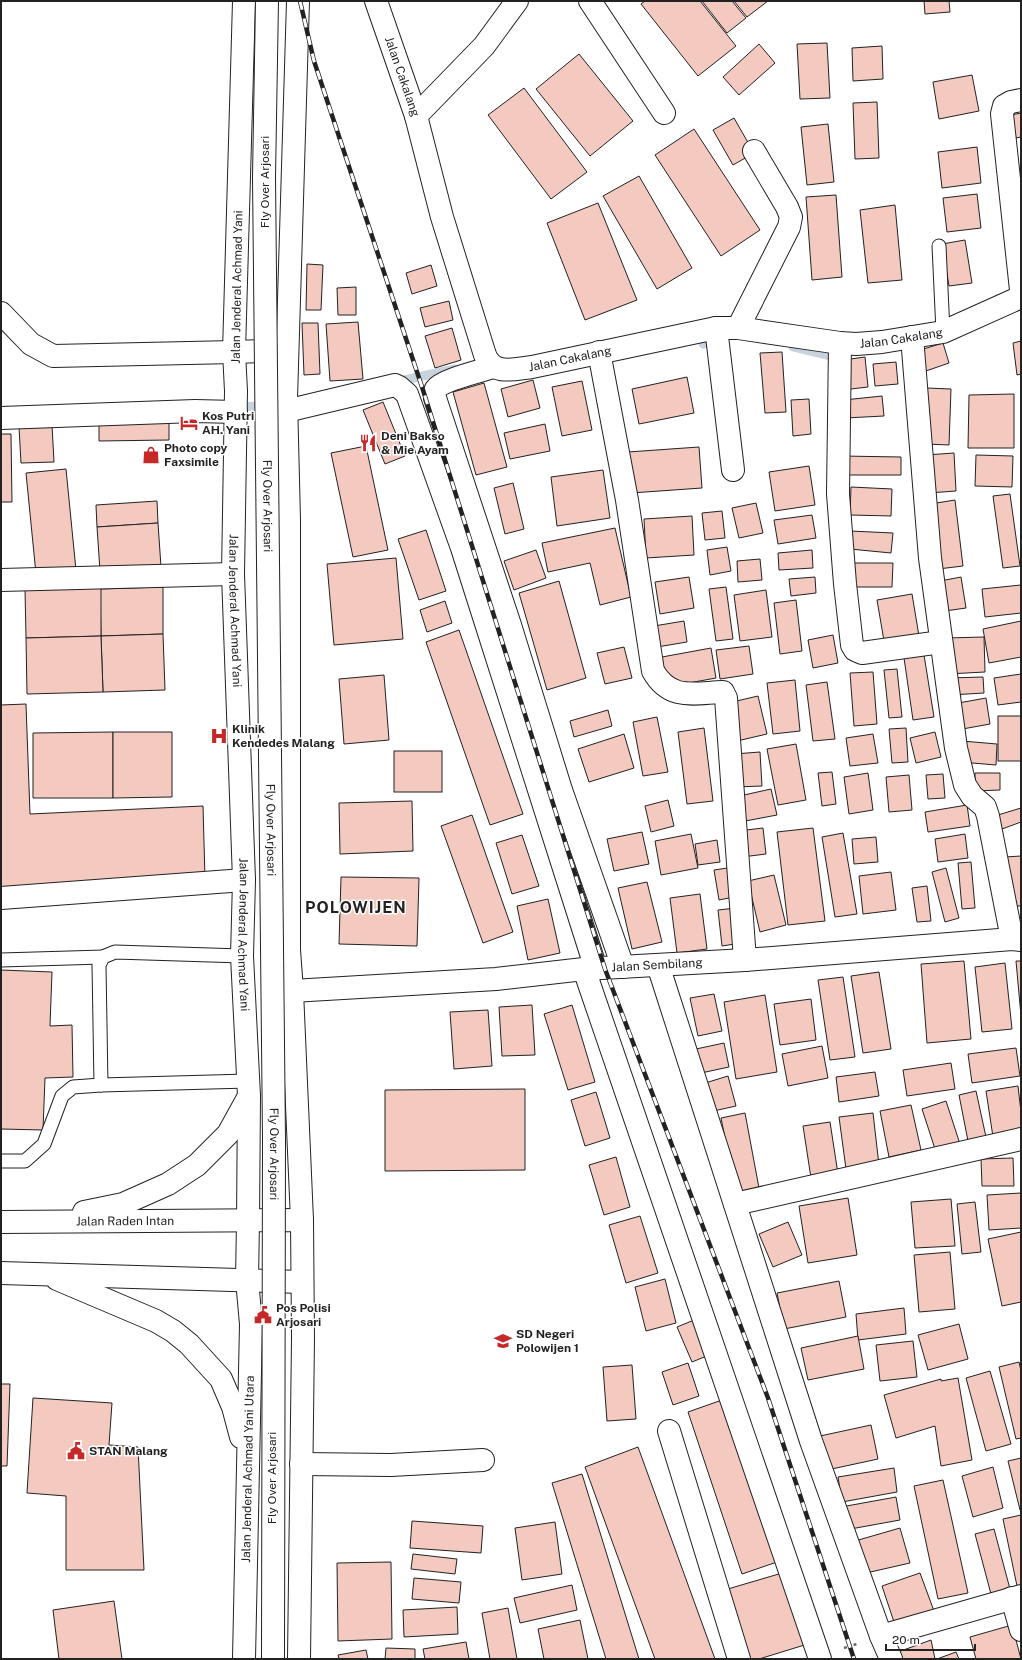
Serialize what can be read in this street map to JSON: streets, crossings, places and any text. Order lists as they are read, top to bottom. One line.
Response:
{"streets":{"main road":["Jalan Cakalang","Fly Over Arjosari","Jalan Jenderal Achmad Yani","Jalan Sembilang","Jalan Raden Intan","Jalan Jenderal Achmad Yani Utara"]},"crossings":[["Jalan Jenderal Achmad Yani","Jalan Raden Intan"],["Jalan Jenderal Achmad Yani","Jalan Jenderal Achmad Yani Utara"],["Jalan Raden Intan","Jalan Jenderal Achmad Yani Utara"]],"districts":["POLOWIJEN"],"places":{"hotel":["Kos Putri AH. Yani"],"restaurant":["Deni Bakso & Mie Ayam"],"shop":["Photo copy Faxsimile"],"hospital":["Klinik Kendedes Malang"],"public building":["Pos Polisi Arjosari","STAN Malang"],"school or university":["SD Negeri Polowijen 1"]},"scale_bar":"20 m"}
